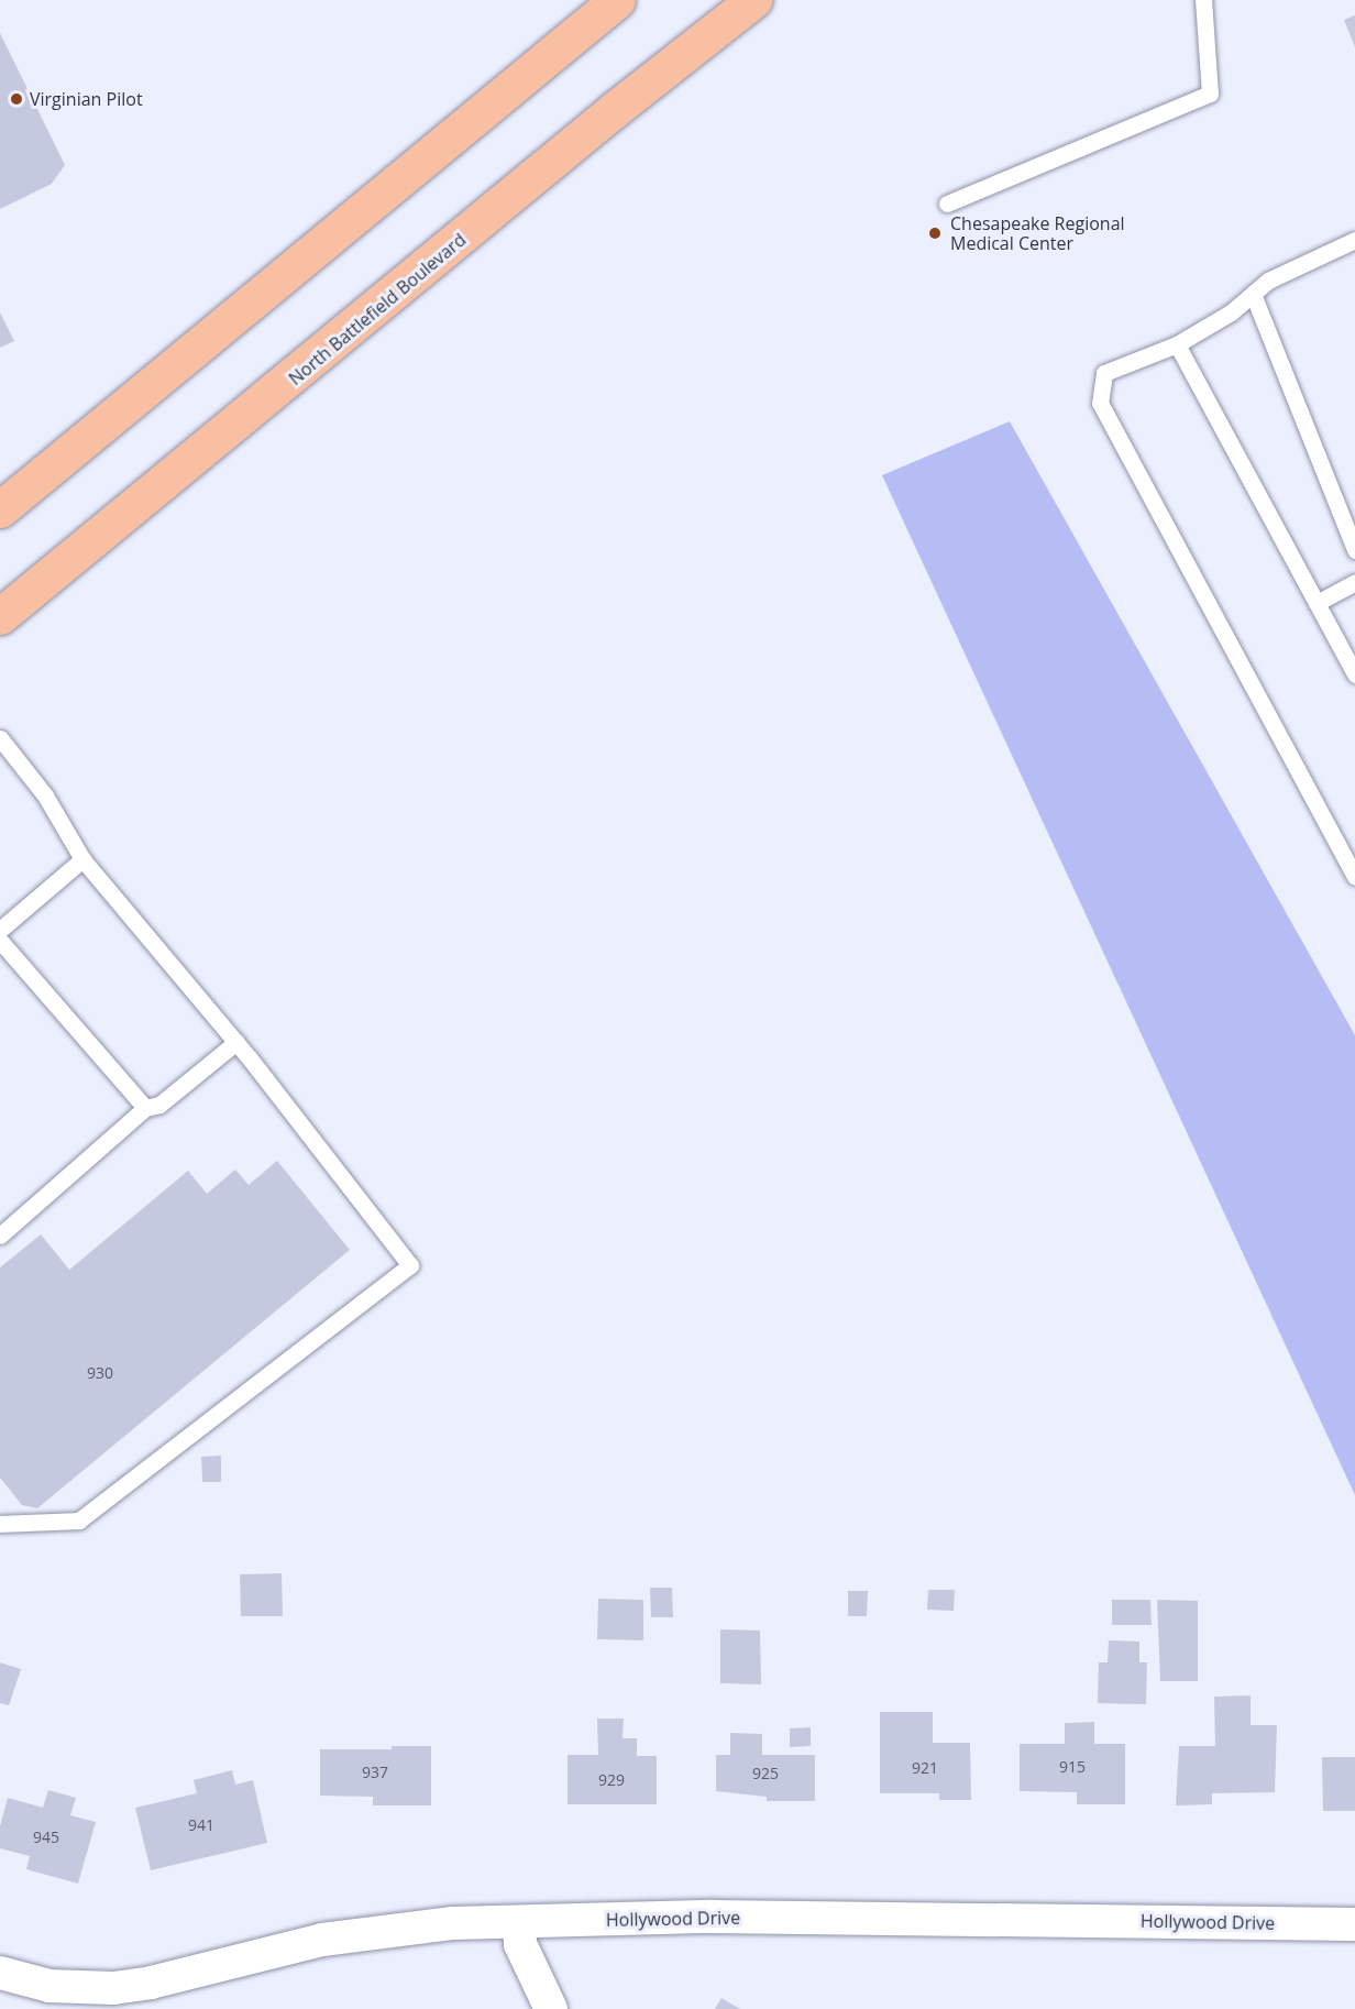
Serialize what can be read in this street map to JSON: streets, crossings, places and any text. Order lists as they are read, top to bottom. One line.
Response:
{"streets":{"main road":["North Battlefield Boulevard"],"street":["Hollywood Drive"]},"places":["Virginian Pilot","Chesapeake Regional Medical Center"],"house_numbers":["930","915","921","937","925","929","941","945"]}
